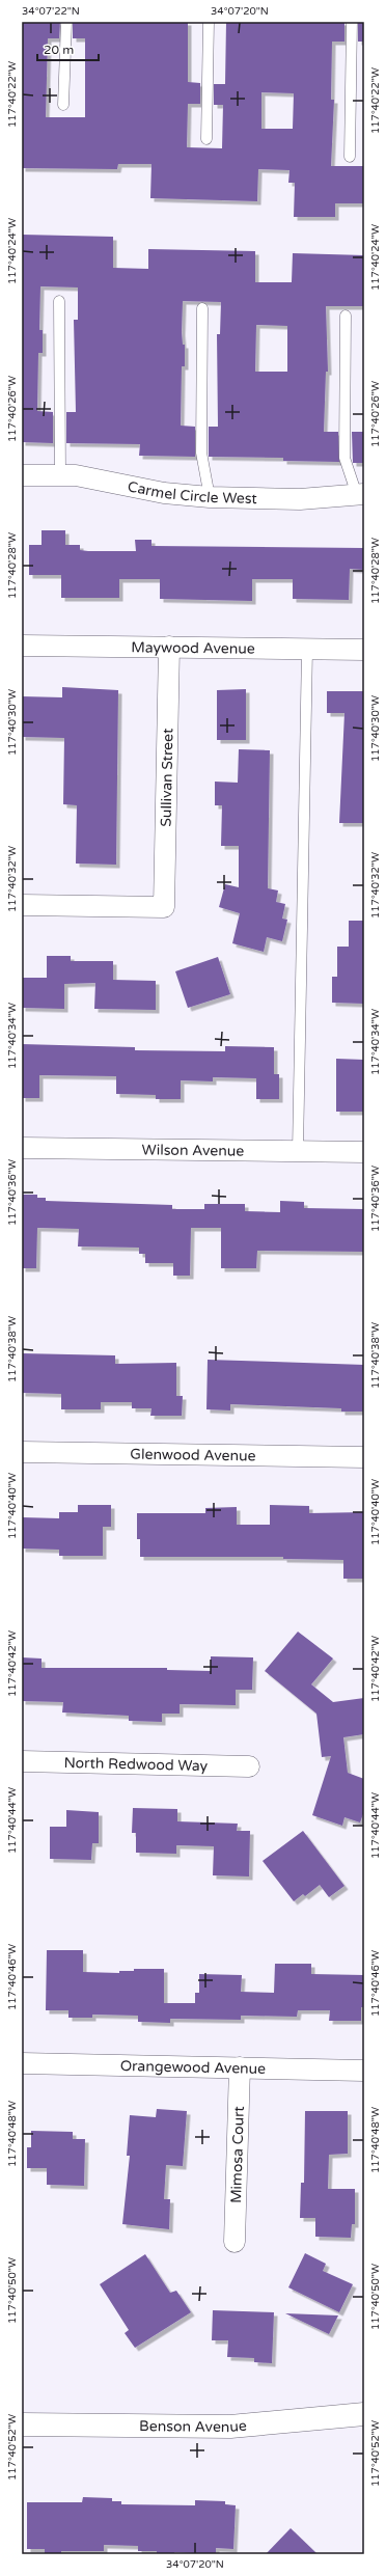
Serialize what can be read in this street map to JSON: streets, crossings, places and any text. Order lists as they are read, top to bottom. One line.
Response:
{"streets":{"main road":["Benson Avenue"],"street":["Carmel Circle West","Maywood Avenue","Sullivan Street","Wilson Avenue","Glenwood Avenue","North Redwood Way","Orangewood Avenue","Mimosa Court"]},"crossings":[["Maywood Avenue","Sullivan Street"],["Orangewood Avenue","Mimosa Court"]],"scale_bar":"20 m","coordinates":["34°07'22\"N","34°07'20\"N","117°40'22\"W","117°40'24\"W","117°40'26\"W","117°40'28\"W","117°40'30\"W","117°40'32\"W","117°40'34\"W","117°40'36\"W","117°40'38\"W","117°40'40\"W","117°40'42\"W","117°40'44\"W","117°40'46\"W","117°40'48\"W","117°40'50\"W","117°40'52\"W"]}
